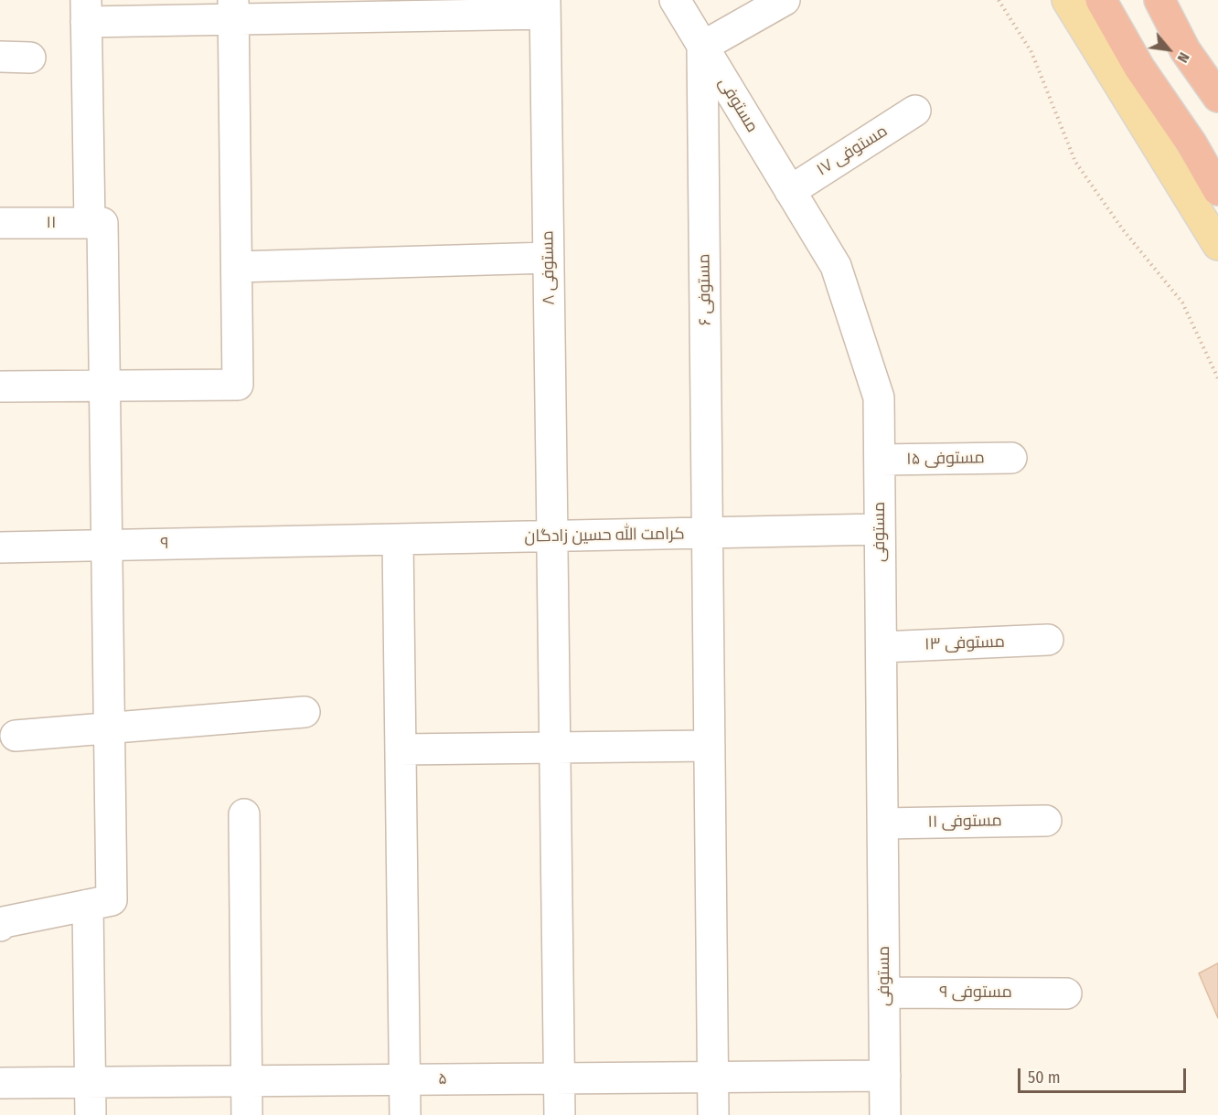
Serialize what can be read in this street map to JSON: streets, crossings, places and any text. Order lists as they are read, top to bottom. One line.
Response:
{"streets":{"street":["مستوفی","مستوفی ۱۷","۱۱","مستوفی ۸","مستوفی ۶","مستوفی ۱۵","کرامت الله حسین زادگان","۹","مستوفی ۱۳","مستوفی ۱۱","مستوفی ۹","۵"]},"crossings":[["مستوفی","مستوفی ۱۷"],["مستوفی","مستوفی ۶"],["مستوفی","مستوفی ۱۵"],["مستوفی","کرامت الله حسین زادگان"],["مستوفی","مستوفی ۱۳"],["مستوفی","مستوفی ۱۱"],["مستوفی","مستوفی ۹"],["مستوفی","۵"],["مستوفی ۸","کرامت الله حسین زادگان"],["مستوفی ۸","۵"],["مستوفی ۶","کرامت الله حسین زادگان"],["مستوفی ۶","۵"],["کرامت الله حسین زادگان","۹"]],"scale_bar":"50 m","north":"bottom right"}
